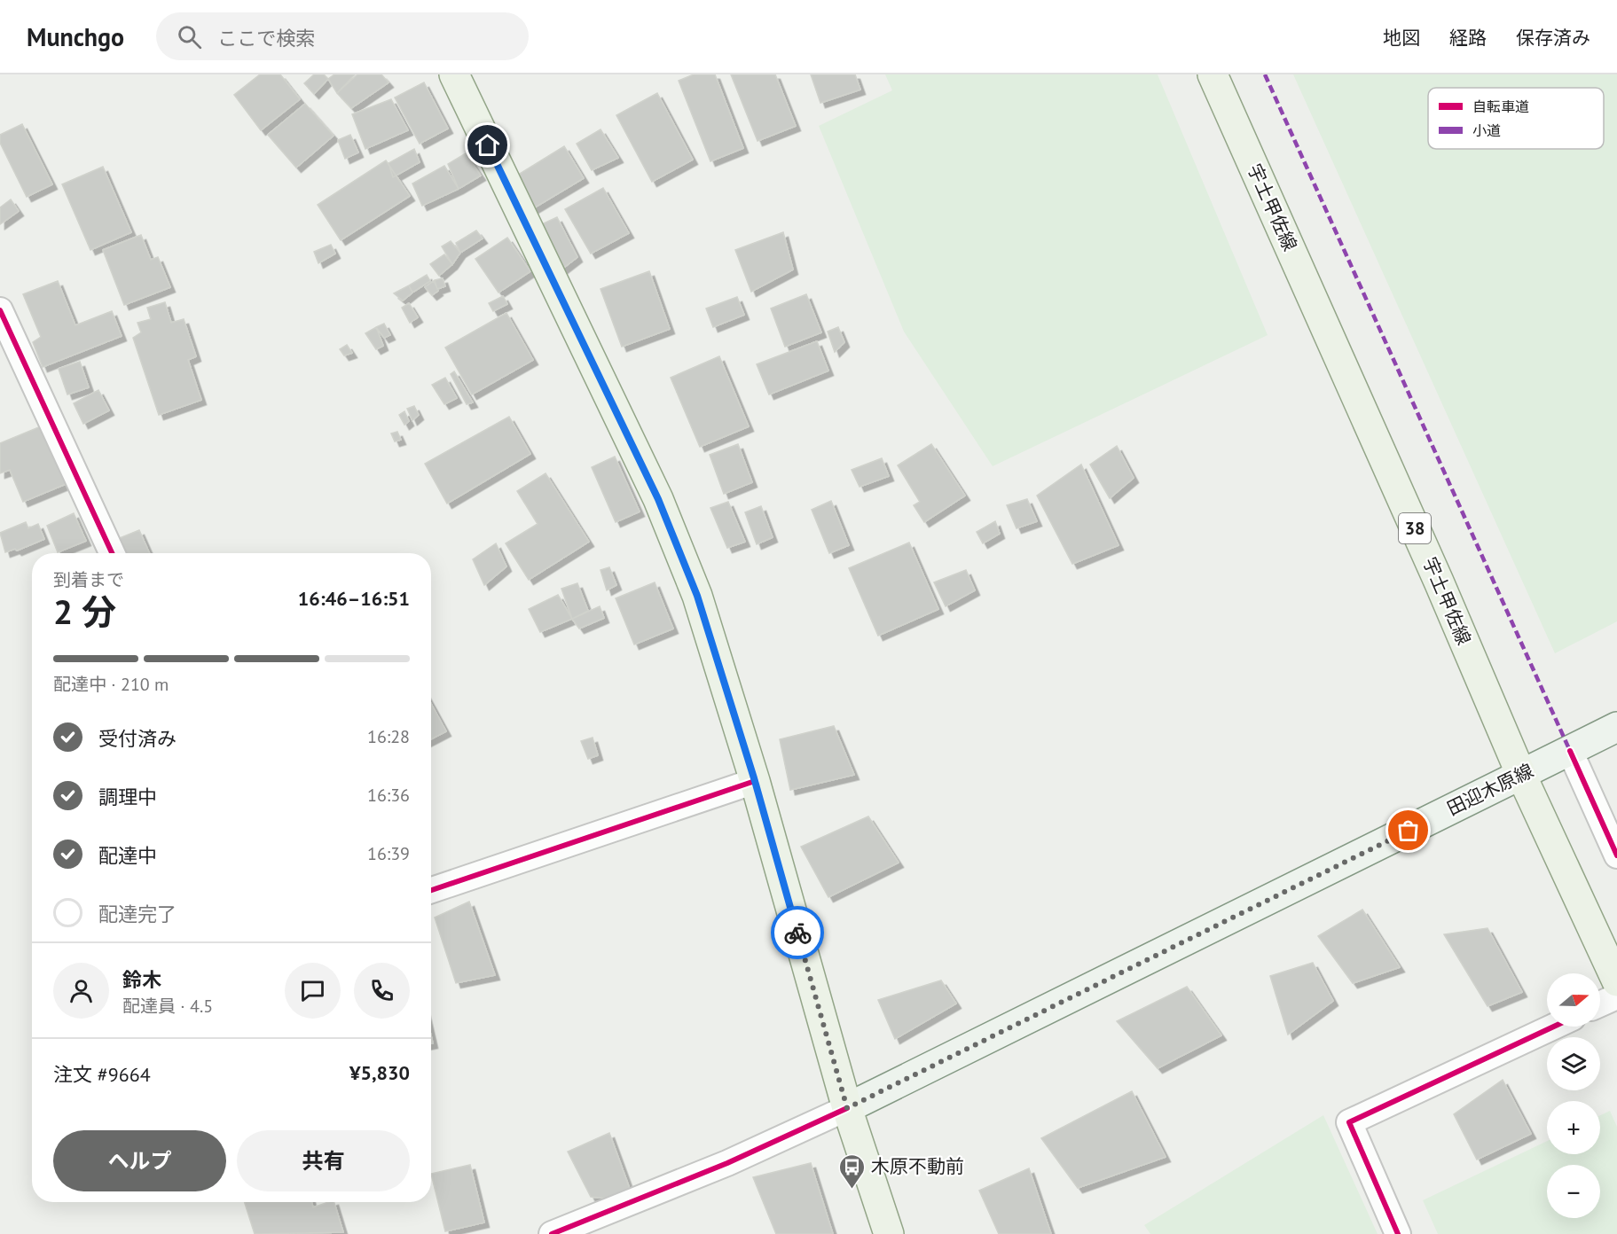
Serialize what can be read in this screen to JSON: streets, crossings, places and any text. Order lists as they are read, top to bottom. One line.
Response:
{"streets":{"main road":["宇土甲佐線","38","田迎木原線"]},"crossings":[["宇土甲佐線","田迎木原線"]],"places":{"bus stop":["木原不動前"]},"legend":["自転車道","小道"],"north":"right","page":{"header":"Munchgo","search":"ここで検索","nav":["地図","経路","保存済み"],"heading":["2 分","到着まで","16:46–16:51"],"panel":["鈴木","配達員 · 4.5","注文 #9664","¥5,830"],"bar":"配達中 · 210 m","list":[["受付済み","16:28"],["調理中","16:36"],["配達中","16:39"],"配達完了"],"map_buttons":["+","−"],"buttons":["ヘルプ","共有"]}}
